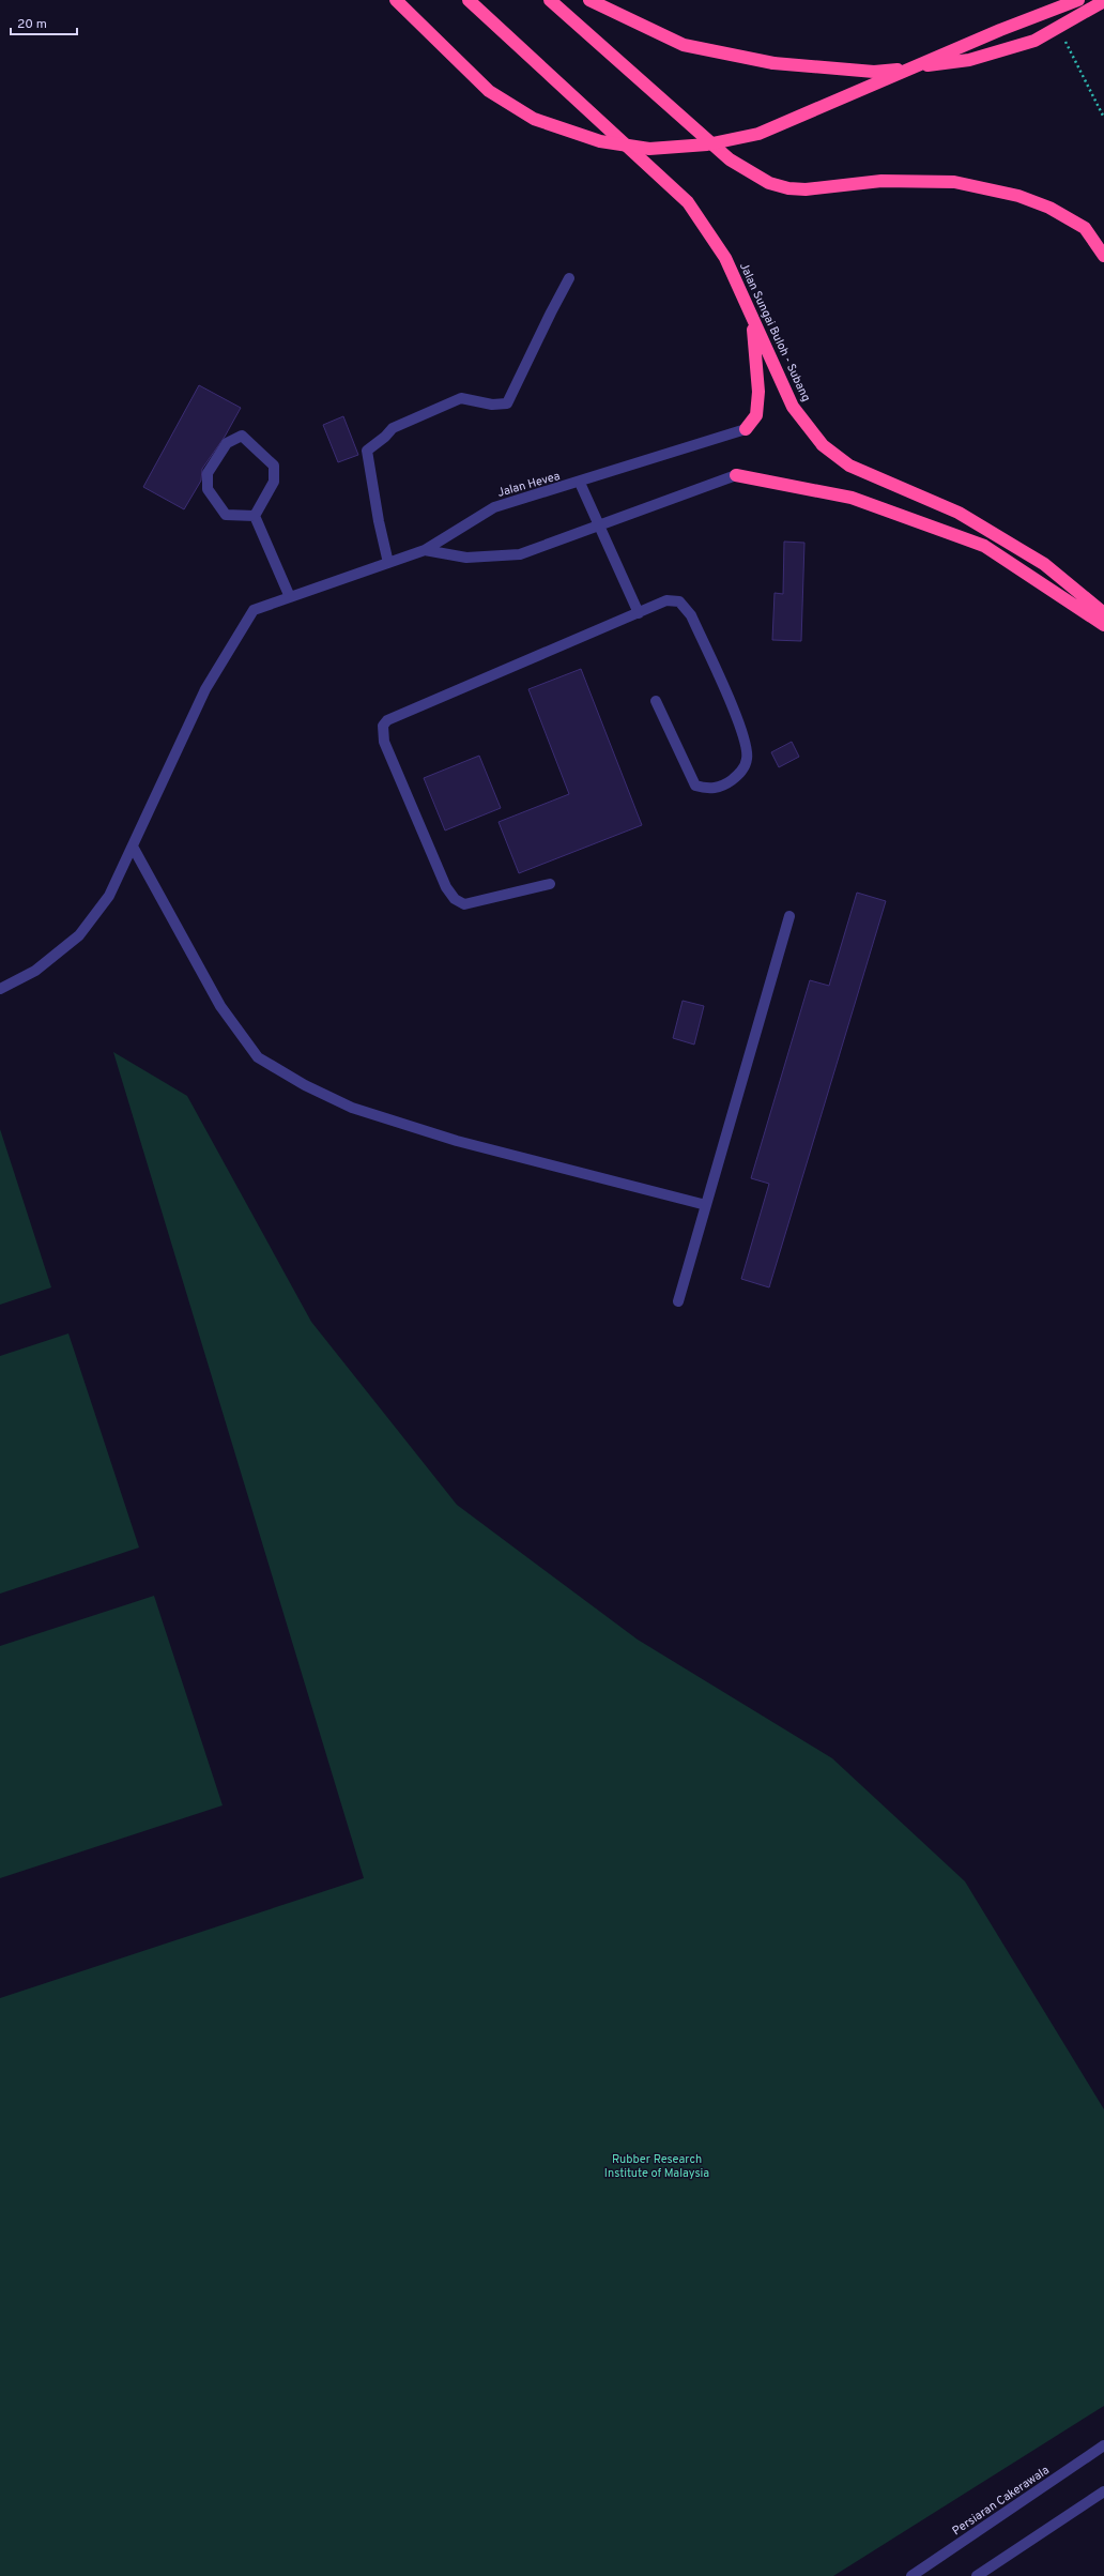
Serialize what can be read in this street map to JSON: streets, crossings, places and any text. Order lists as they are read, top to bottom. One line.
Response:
{"streets":{"highway":["Jalan Sungai Buloh - Subang"],"street":["Jalan Hevea","Persiaran Cakerawala"]},"parks":["Rubber Research Institute of Malaysia"],"scale_bar":"20 m"}
